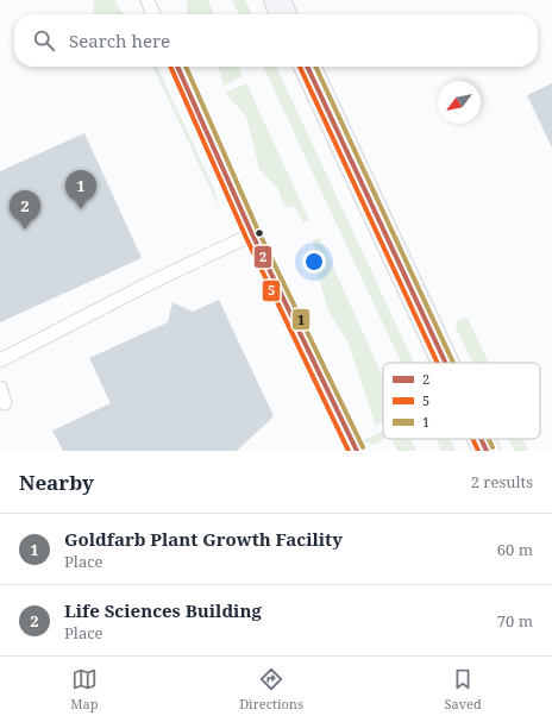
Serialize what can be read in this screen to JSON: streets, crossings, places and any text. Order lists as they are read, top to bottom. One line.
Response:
{"lines":["transit line 2","transit line 5","transit line 1"],"legend":["2","5","1"],"north":"bottom left","page":{"search":"Search here","pins":["1","2"],"heading":["Nearby","2 results"],"list":[{"mark":"1","name":"Goldfarb Plant Growth Facility","note":"Place","value":"60 m"},{"mark":"2","name":"Life Sciences Building","note":"Place","value":"70 m"}],"nav":["Map","Directions","Saved"]}}
